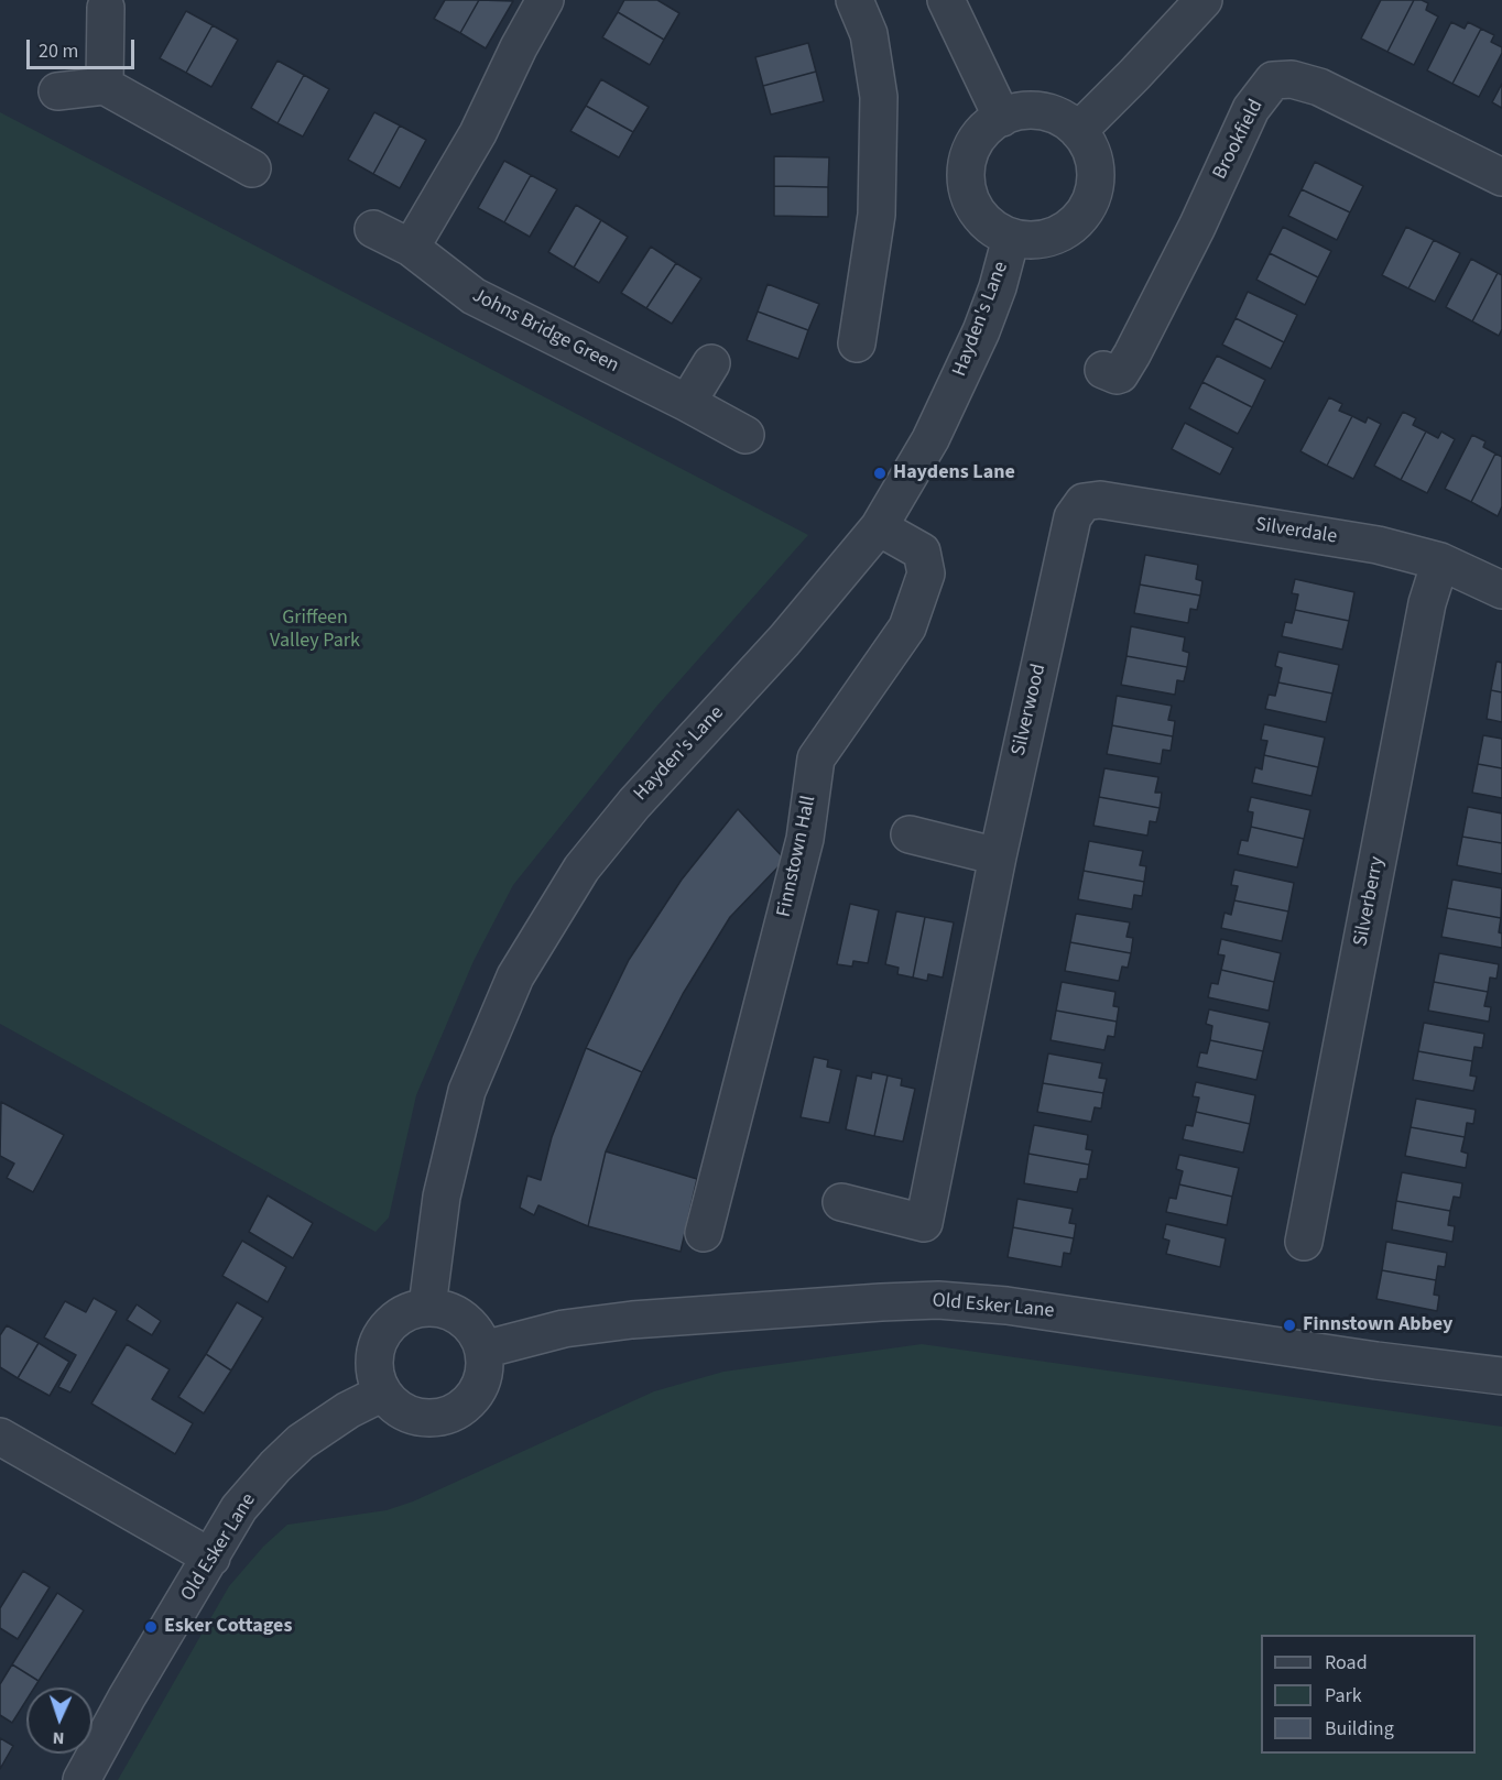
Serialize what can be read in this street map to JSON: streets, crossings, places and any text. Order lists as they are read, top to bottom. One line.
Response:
{"streets":{"street":["Brookfield","Hayden's Lane","Johns Bridge Green","Silverdale","Silverwood","Finnstown Hall","Silverberry","Old Esker Lane"]},"crossings":[["Hayden's Lane","Finnstown Hall"],["Hayden's Lane","Old Esker Lane"],["Silverdale","Silverwood"],["Silverdale","Silverberry"]],"parks":["Griffeen Valley Park"],"places":["Haydens Lane","Finnstown Abbey","Esker Cottages"],"legend":["Road","Park","Building"],"scale_bar":"20 m","north":"bottom"}
